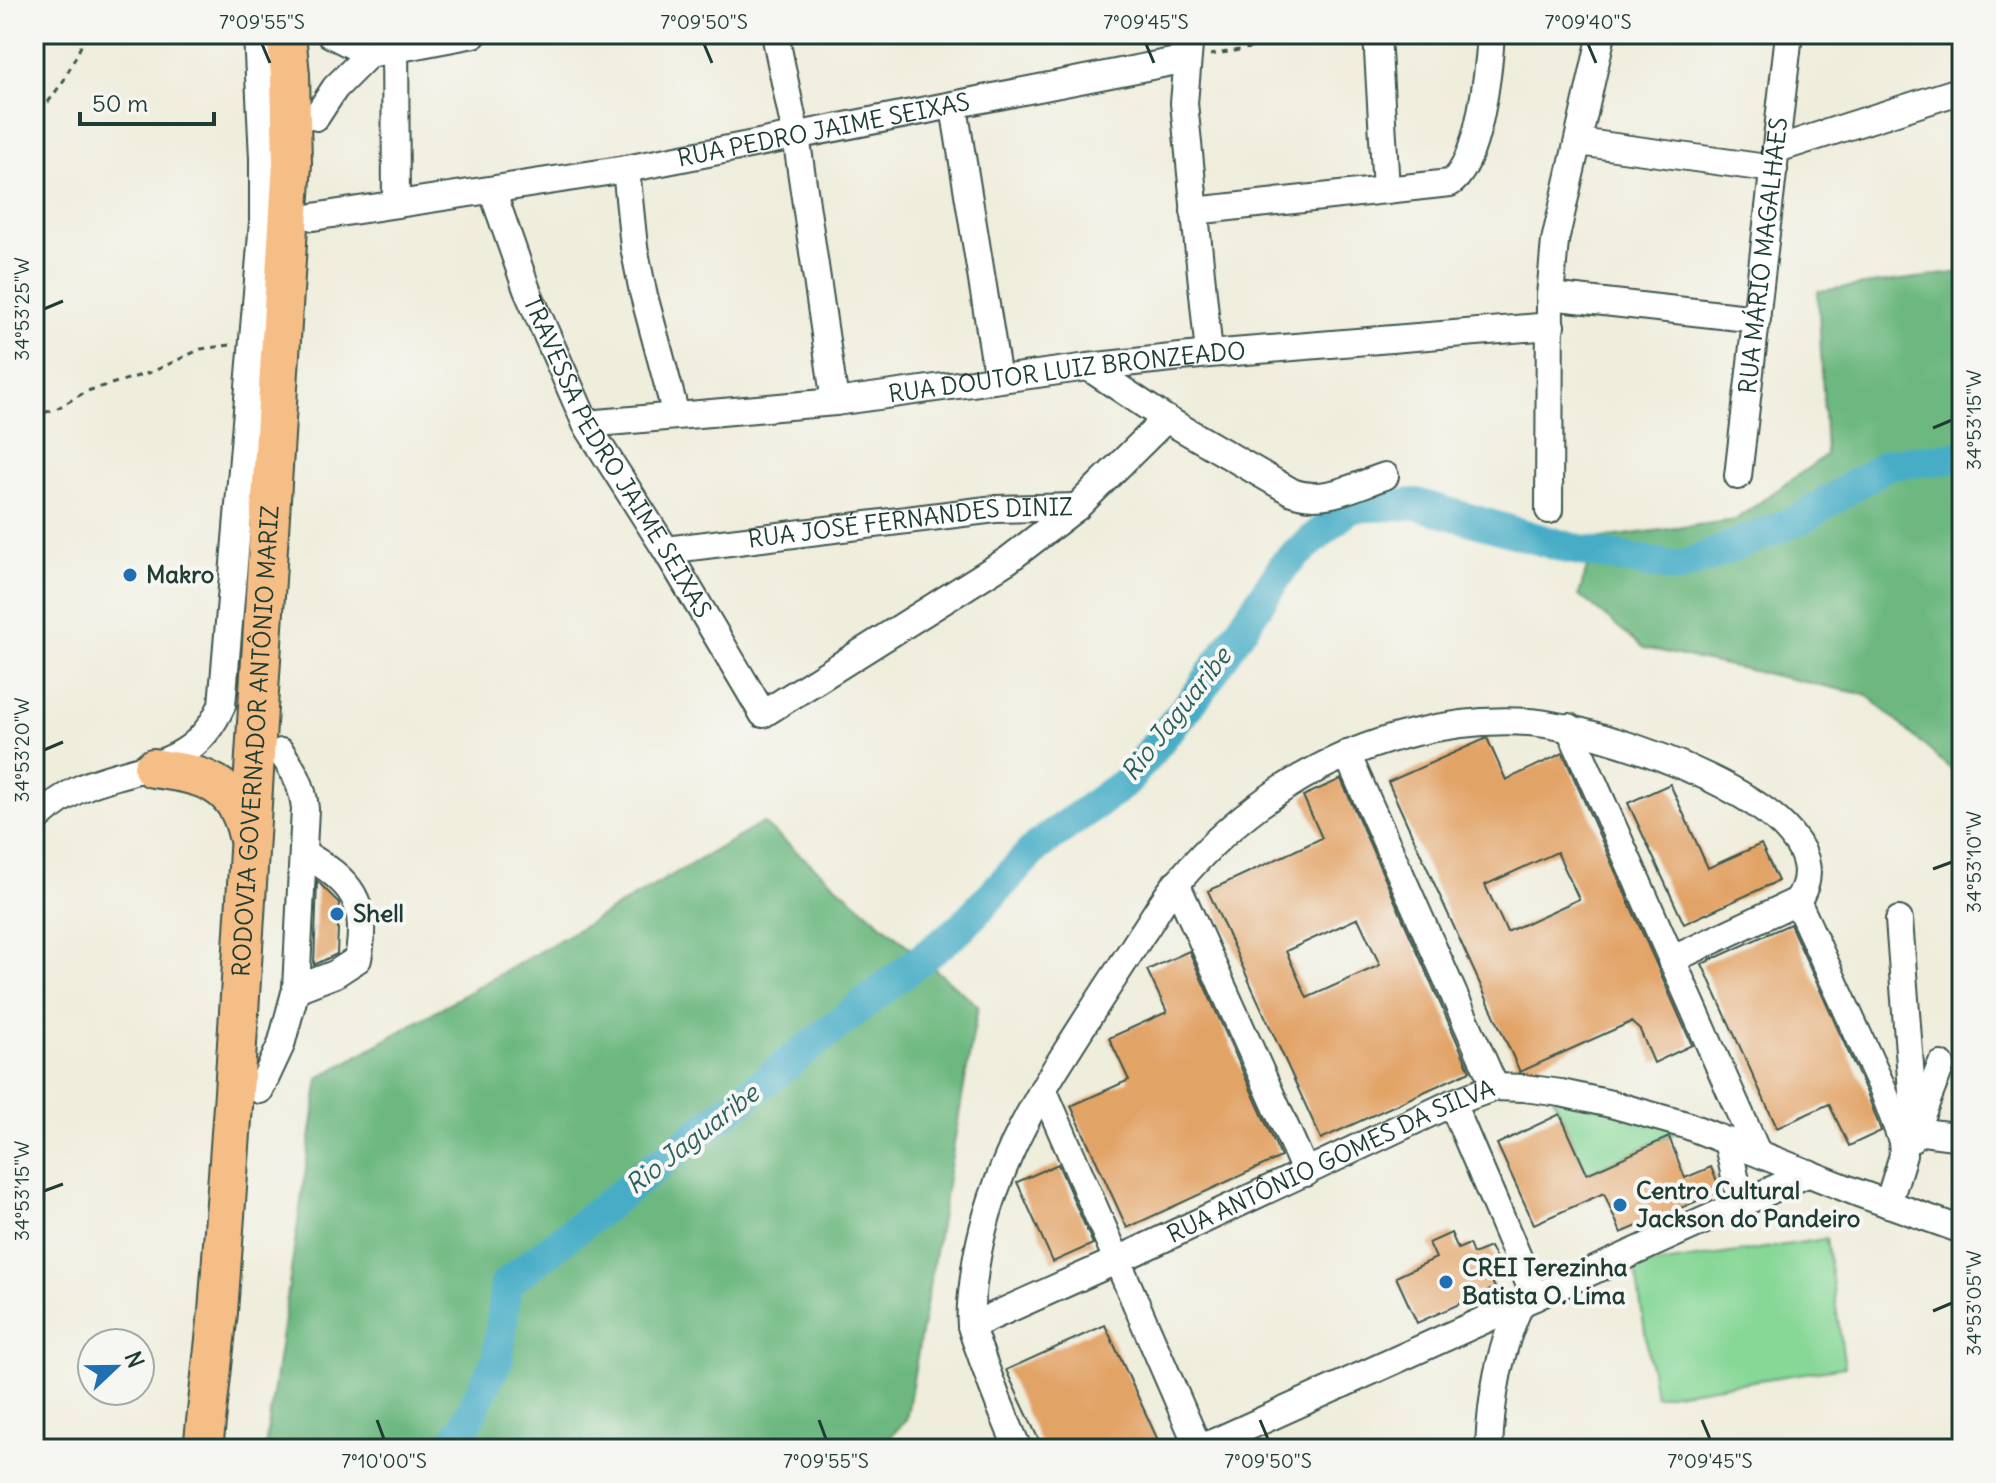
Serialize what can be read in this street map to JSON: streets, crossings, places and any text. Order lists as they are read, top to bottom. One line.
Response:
{"streets":{"highway":["RODOVIA GOVERNADOR ANTÔNIO MARIZ"],"street":["RUA PEDRO JAIME SEIXAS","RUA MÁRIO MAGALHÃES","RUA DOUTOR LUIZ BRONZEADO","TRAVESSA PEDRO JAIME SEIXAS","RUA JOSÉ FERNANDES DINIZ","RUA ANTÔNIO GOMES DA SILVA"]},"crossings":[["RUA PEDRO JAIME SEIXAS","TRAVESSA PEDRO JAIME SEIXAS"],["RUA PEDRO JAIME SEIXAS","RODOVIA GOVERNADOR ANTÔNIO MARIZ"],["RUA DOUTOR LUIZ BRONZEADO","TRAVESSA PEDRO JAIME SEIXAS"],["TRAVESSA PEDRO JAIME SEIXAS","RUA JOSÉ FERNANDES DINIZ"]],"water":["Rio Jaguaribe"],"places":["Makro","Shell","Centro Cultural Jackson do Pandeiro","CREI Terezinha Batista O. Lima"],"scale_bar":"50 m","north":"right","coordinates":["7°09'55\"S","7°09'50\"S","7°09'45\"S","7°09'40\"S","34°53'25\"W","34°53'15\"W","34°53'20\"W","34°53'10\"W","34°53'05\"W","7°10'00\"S"]}
